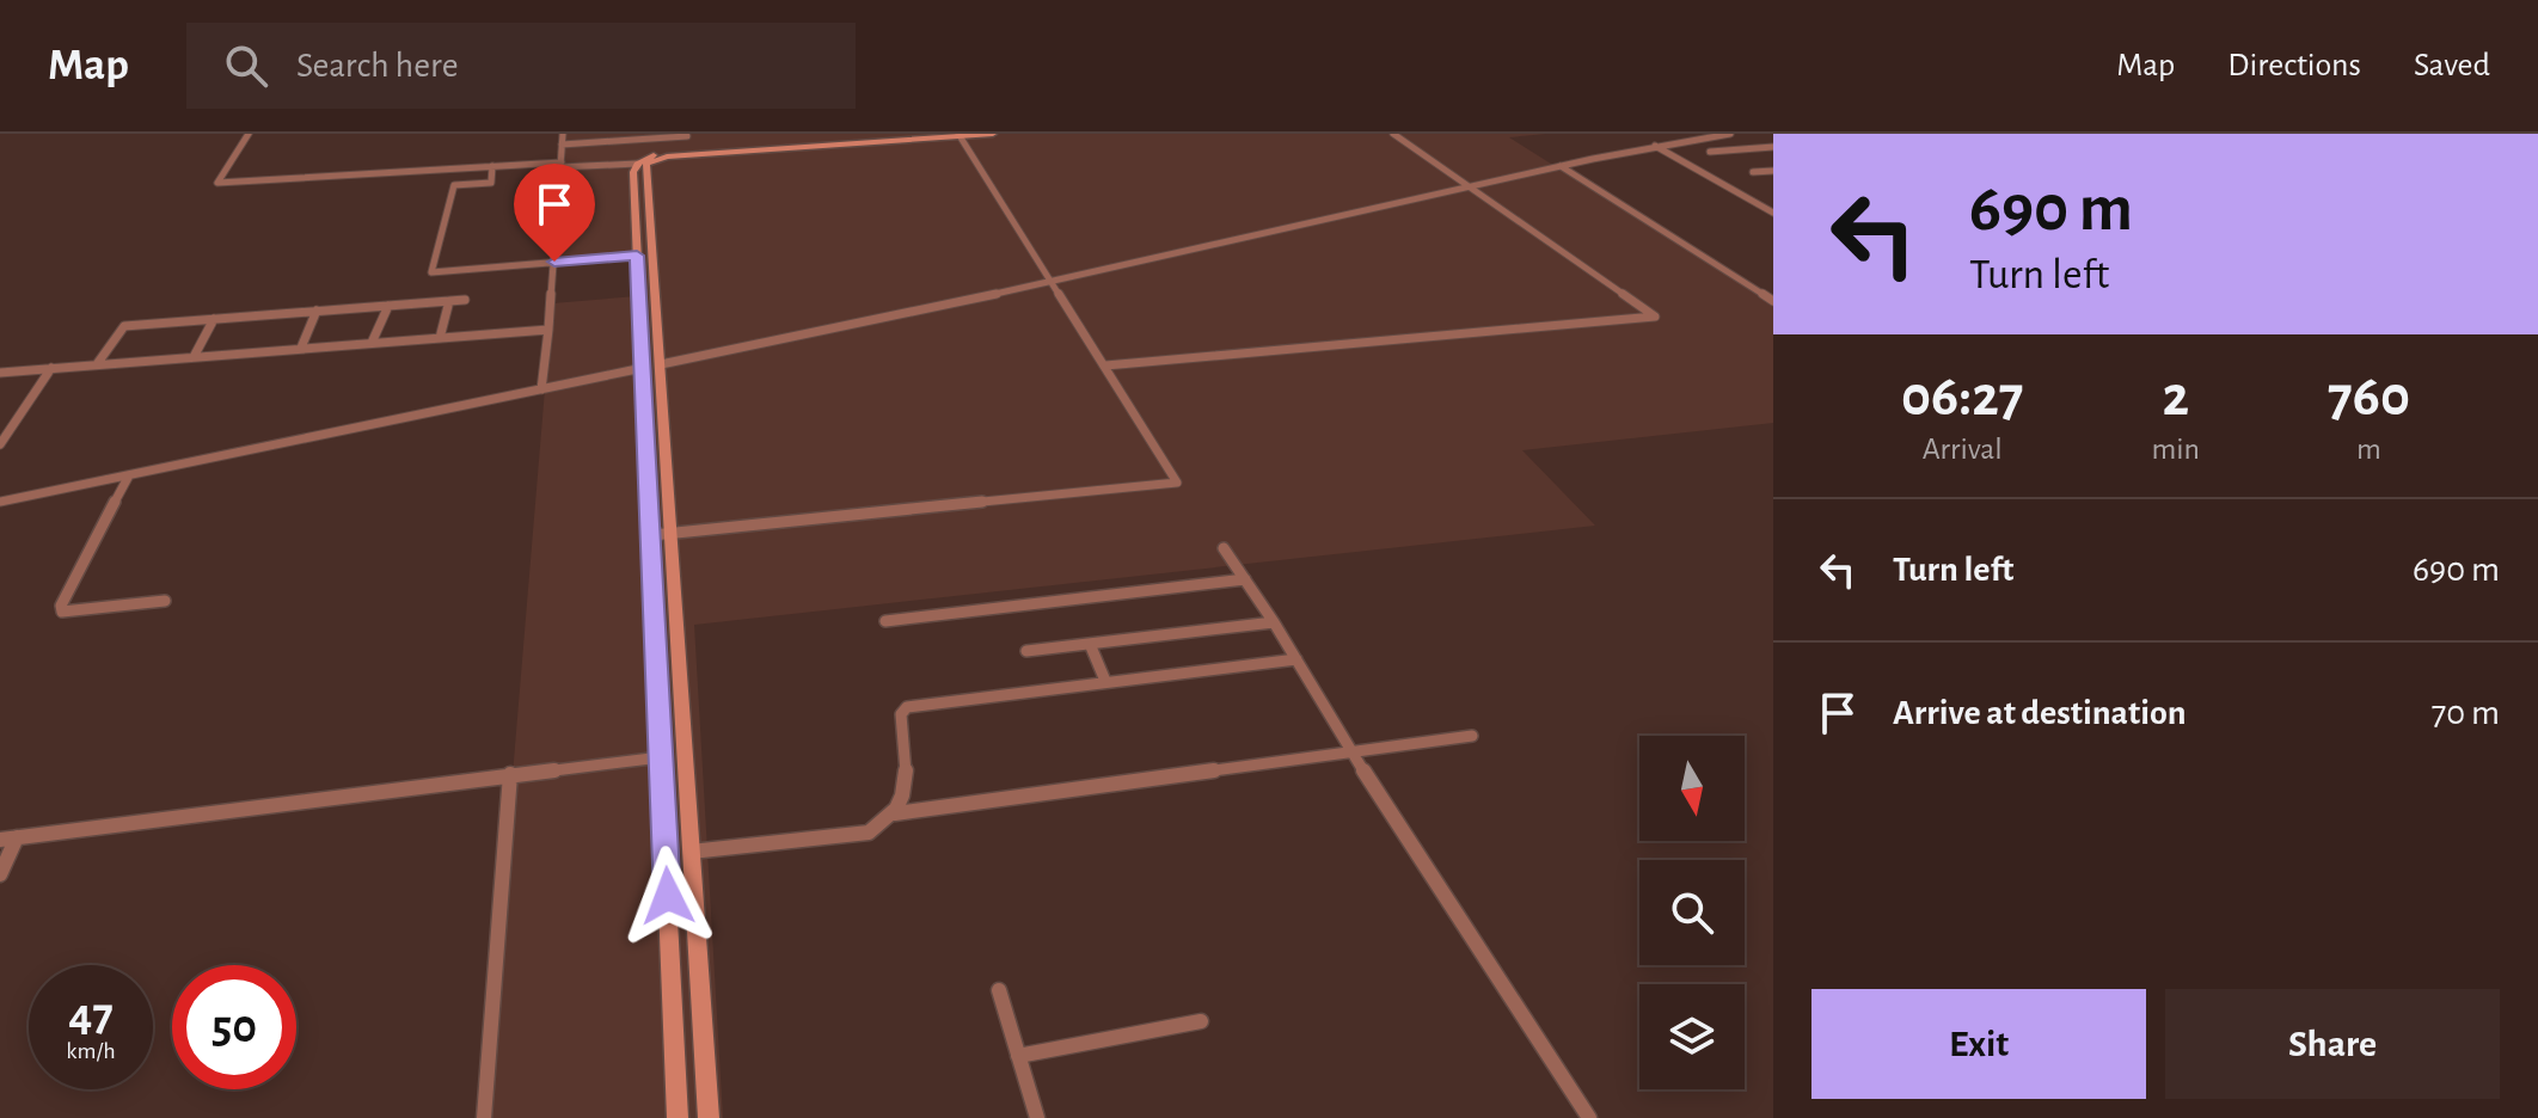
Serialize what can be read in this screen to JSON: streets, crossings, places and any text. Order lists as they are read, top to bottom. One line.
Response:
{"north":"bottom","page":{"header":"Map","search":"Search here","nav":["Map","Directions","Saved"],"turn":["690 m","Turn left"],"eta":["06:27","Arrival","2","min","760","m"],"list":[{"name":"Turn left","value":"690 m"},{"name":"Arrive at destination","value":"70 m"}],"speed":"47 km/h","limit":"50","buttons":["Exit","Share"]}}
